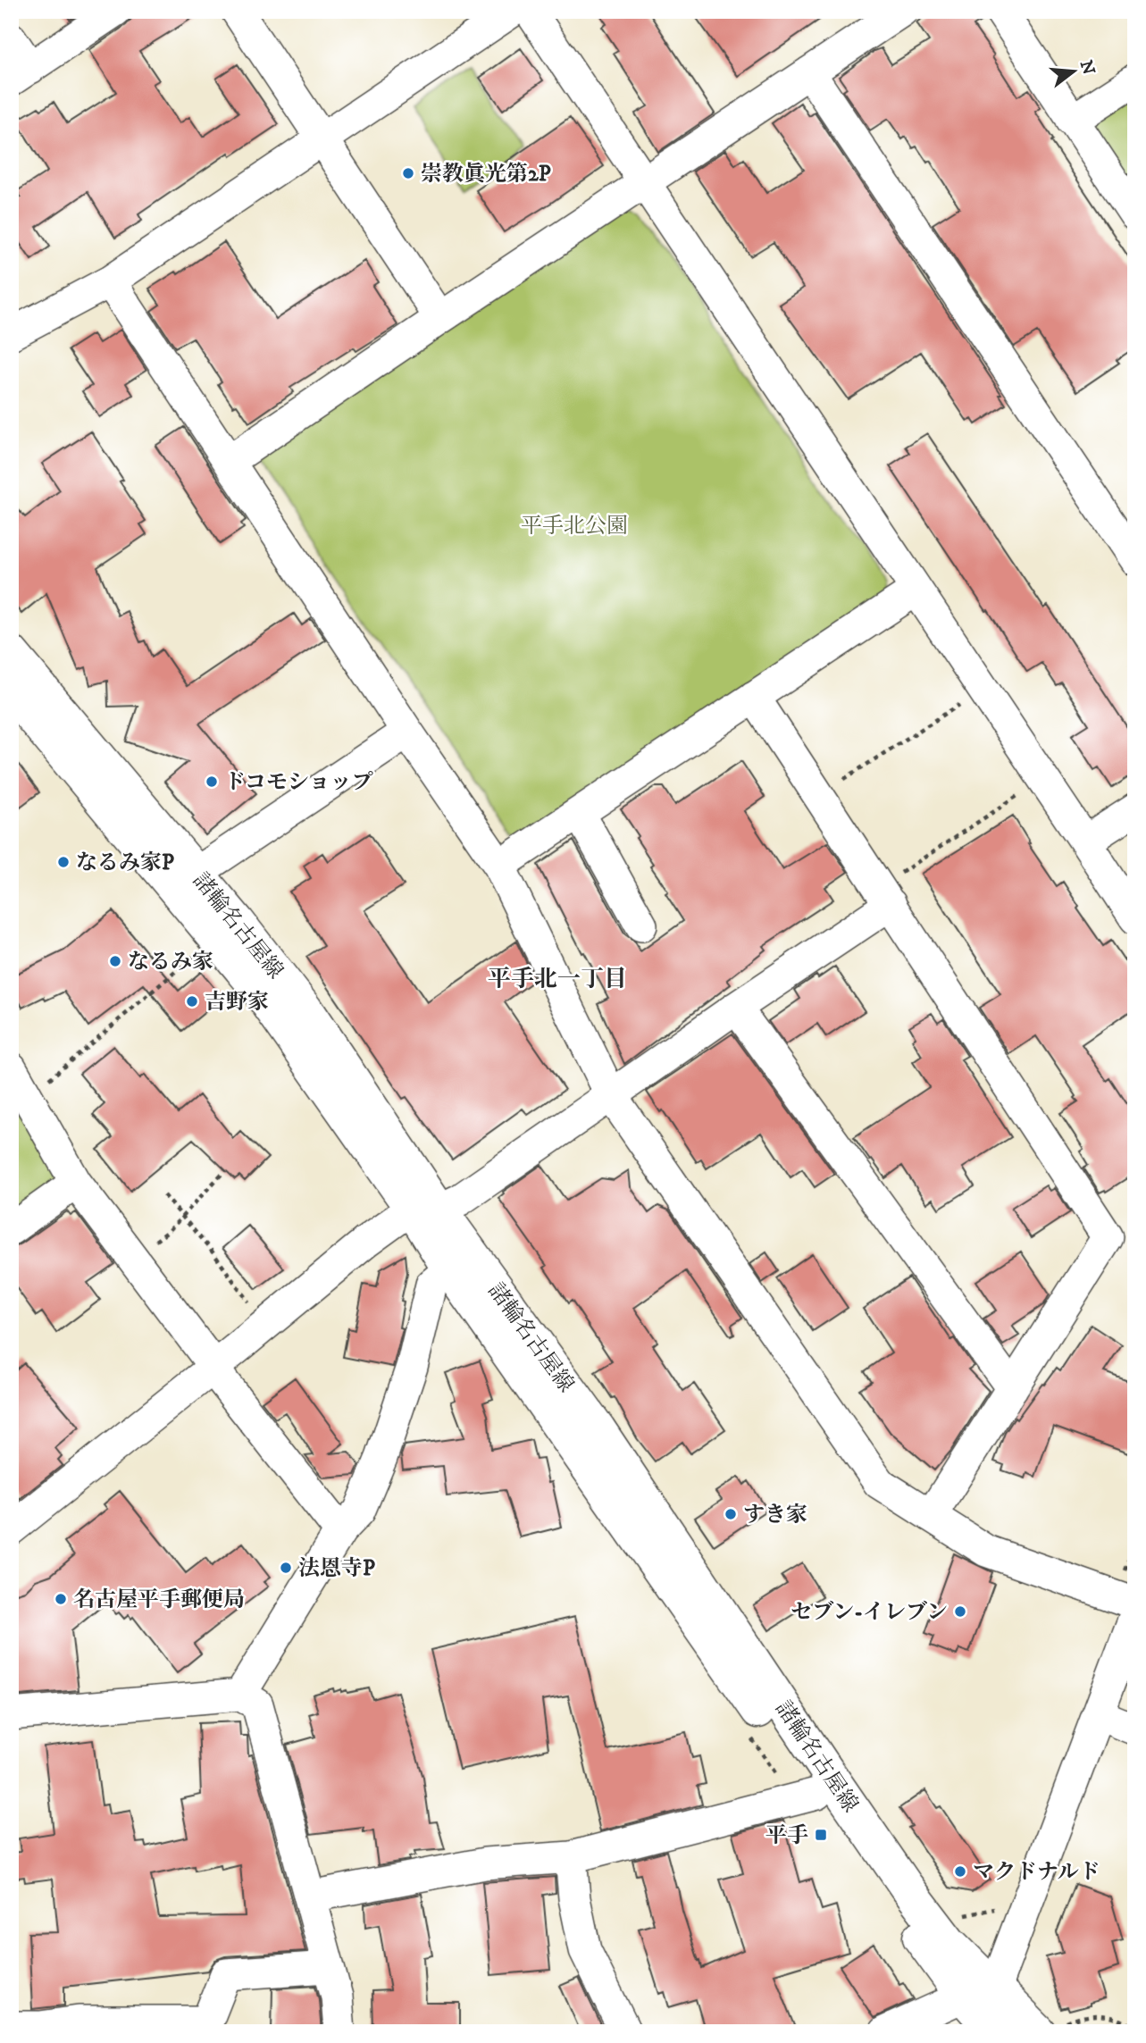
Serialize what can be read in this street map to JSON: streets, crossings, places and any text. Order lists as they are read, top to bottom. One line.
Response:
{"streets":{"main road":["諸輪名古屋線"]},"districts":["平手北一丁目"],"parks":["平手北公園"],"places":{"other":["崇教眞光第2P","ドコモショップ","なるみ家P","なるみ家","吉野家","すき家","法恩寺P","名古屋平手郵便局","セブン-イレブン","マクドナルド"],"transit":["平手"]},"north":"right"}
